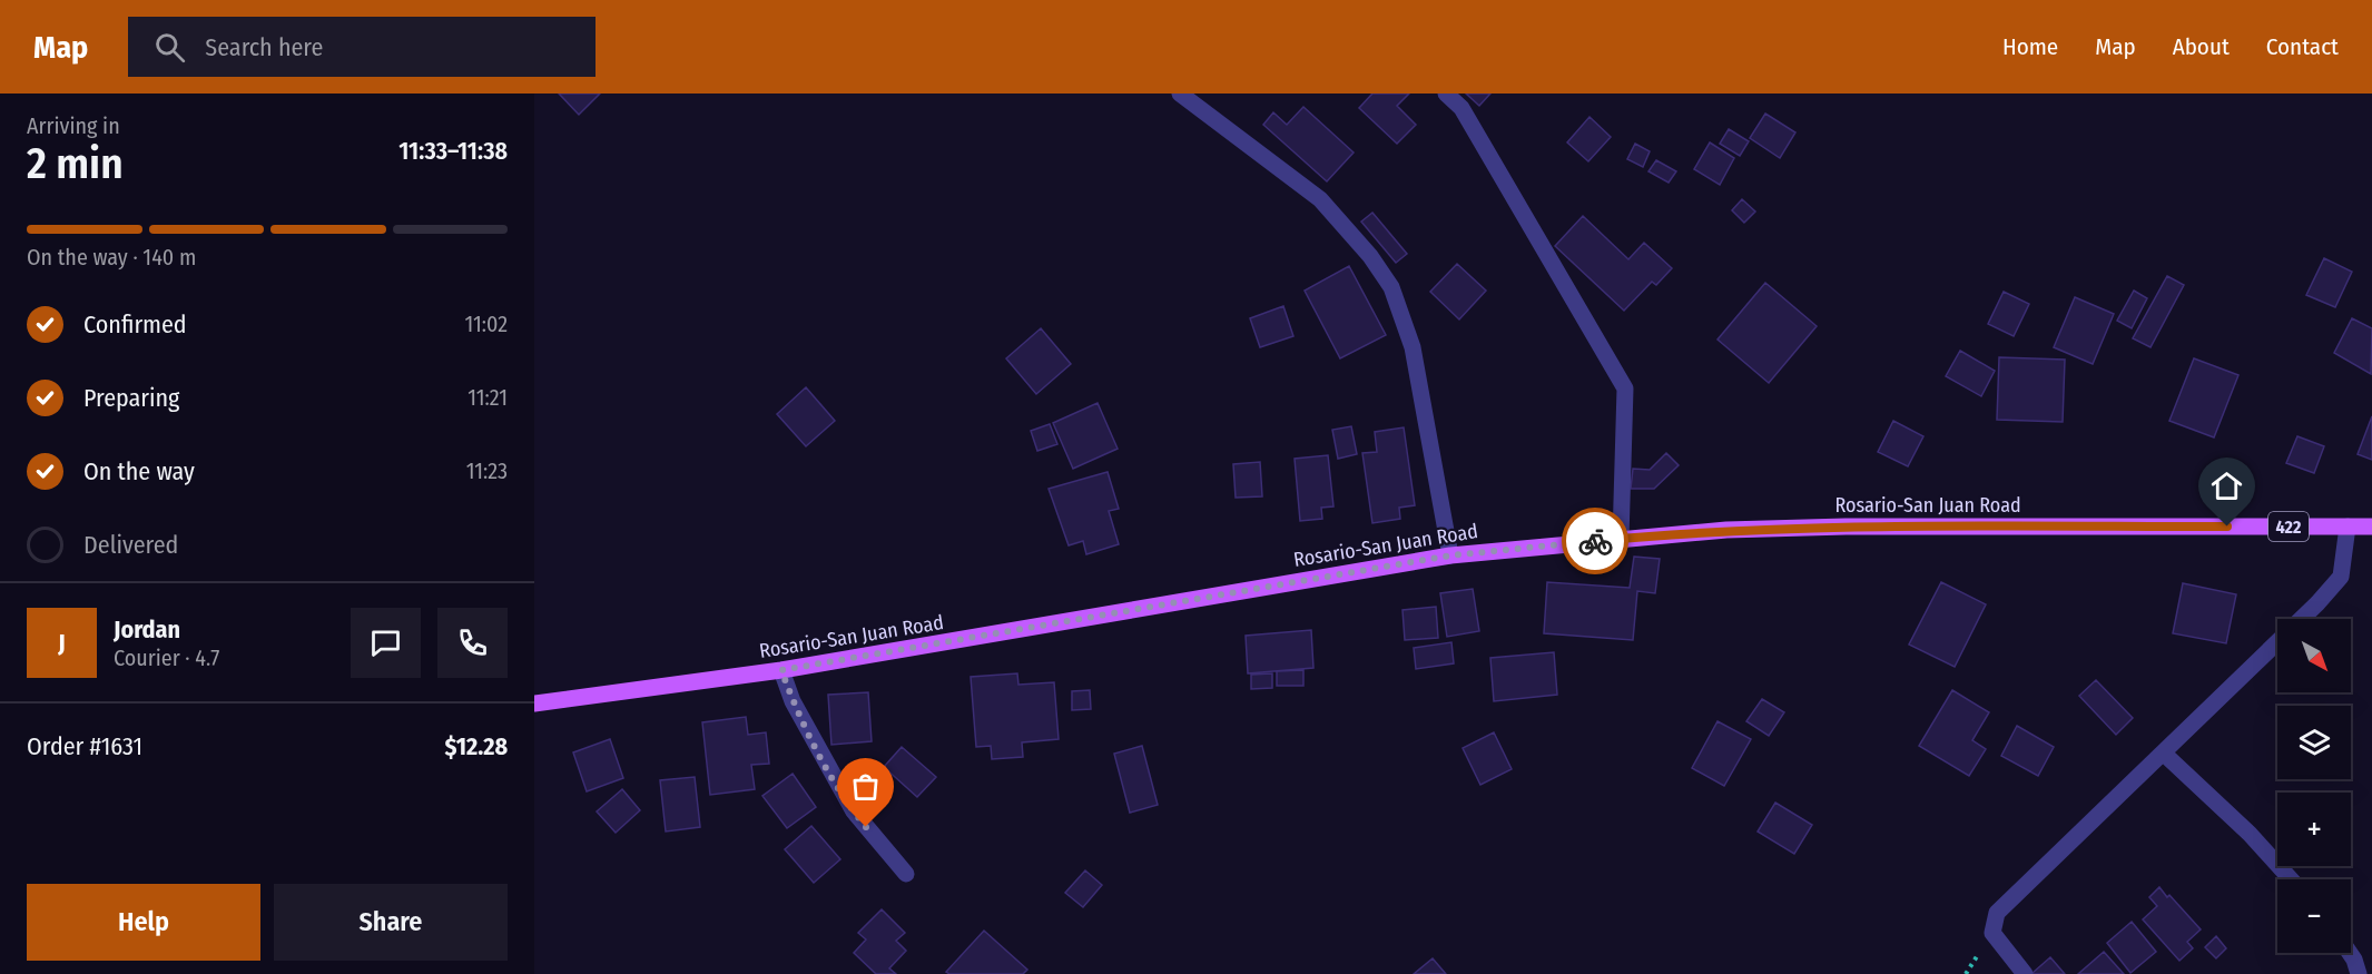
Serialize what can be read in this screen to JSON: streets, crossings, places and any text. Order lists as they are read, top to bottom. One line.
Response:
{"streets":{"main road":["Rosario-San Juan Road","422"]},"north":"bottom right","page":{"header":"Map","search":"Search here","nav":["Home","Map","About","Contact"],"heading":["2 min","Arriving in","11:33–11:38"],"panel":["Jordan","Courier · 4.7","Order #1631","$12.28"],"bar":"On the way · 140 m","list":[["Confirmed","11:02"],["Preparing","11:21"],["On the way","11:23"],"Delivered"],"round":"J","map_buttons":["+","−"],"buttons":["Help","Share"]}}
